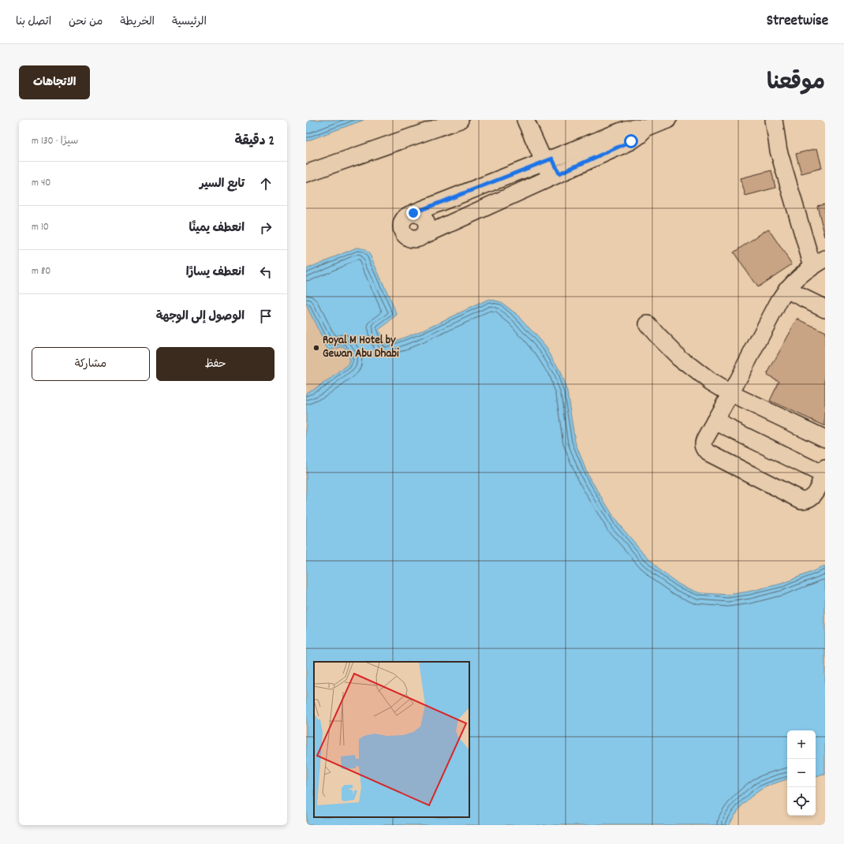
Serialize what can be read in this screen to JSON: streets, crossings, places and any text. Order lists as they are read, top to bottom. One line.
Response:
{"places":["Royal M Hotel by Gewan Abu Dhabi"],"page":{"header":"Streetwise","nav":["الرئيسية","الخريطة","من نحن","اتصل بنا"],"title":"موقعنا","buttons":["الاتجاهات",["حفظ","مشاركة"]],"heading":["2 دقيقة","سيرًا · 130 m"],"list":[["تابع السير","40 m"],["انعطف يمينًا","10 m"],["انعطف يسارًا","80 m"],"الوصول إلى الوجهة"],"map_buttons":["+","−"]}}
